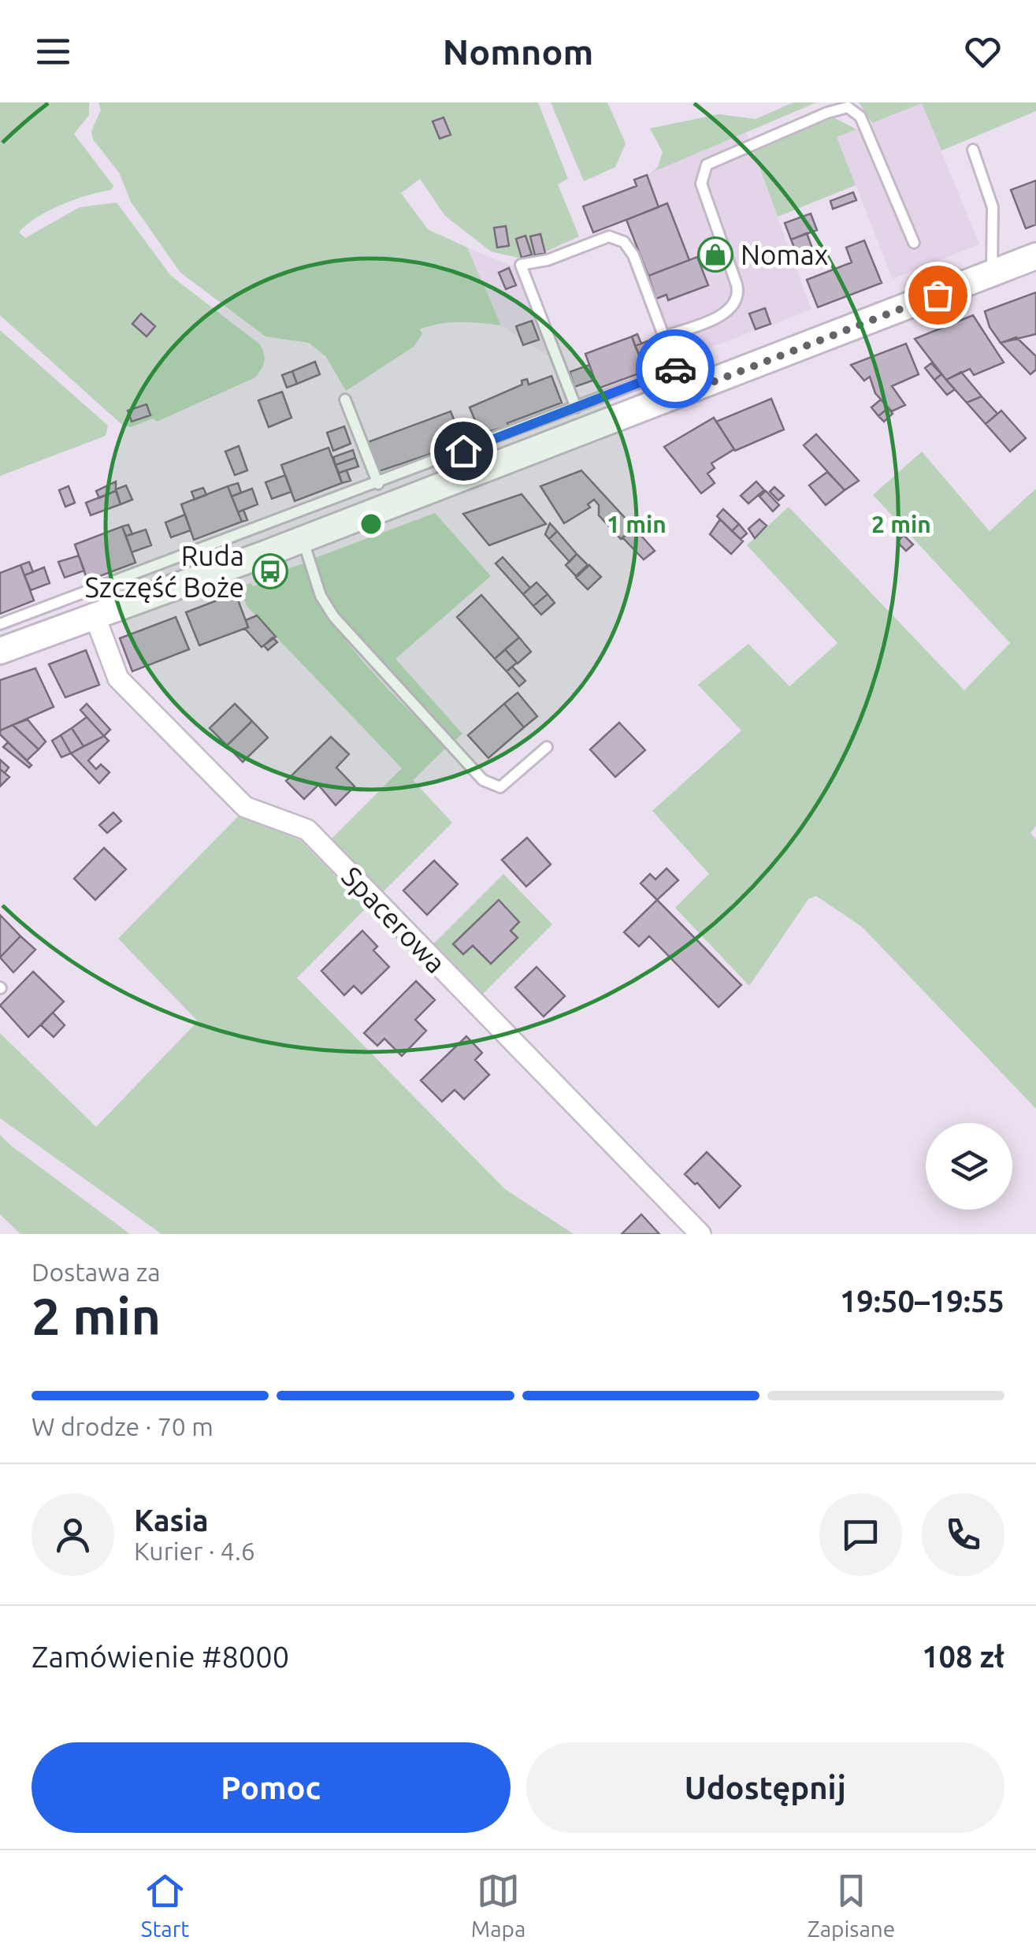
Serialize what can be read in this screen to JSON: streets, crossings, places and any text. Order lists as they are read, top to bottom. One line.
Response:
{"streets":{"street":["Spacerowa"]},"places":{"shop":["Nomax"],"bus stop":["Ruda Szczęść Boże"]},"page":{"header":"Nomnom","heading":["2 min","Dostawa za","19:50–19:55"],"panel":["Kasia","Kurier · 4.6","Zamówienie #8000","108 zł"],"bar":"W drodze · 70 m","buttons":["Pomoc","Udostępnij"],"tabs":["Start","Mapa","Zapisane"]},"rings":["1 min","2 min"]}
